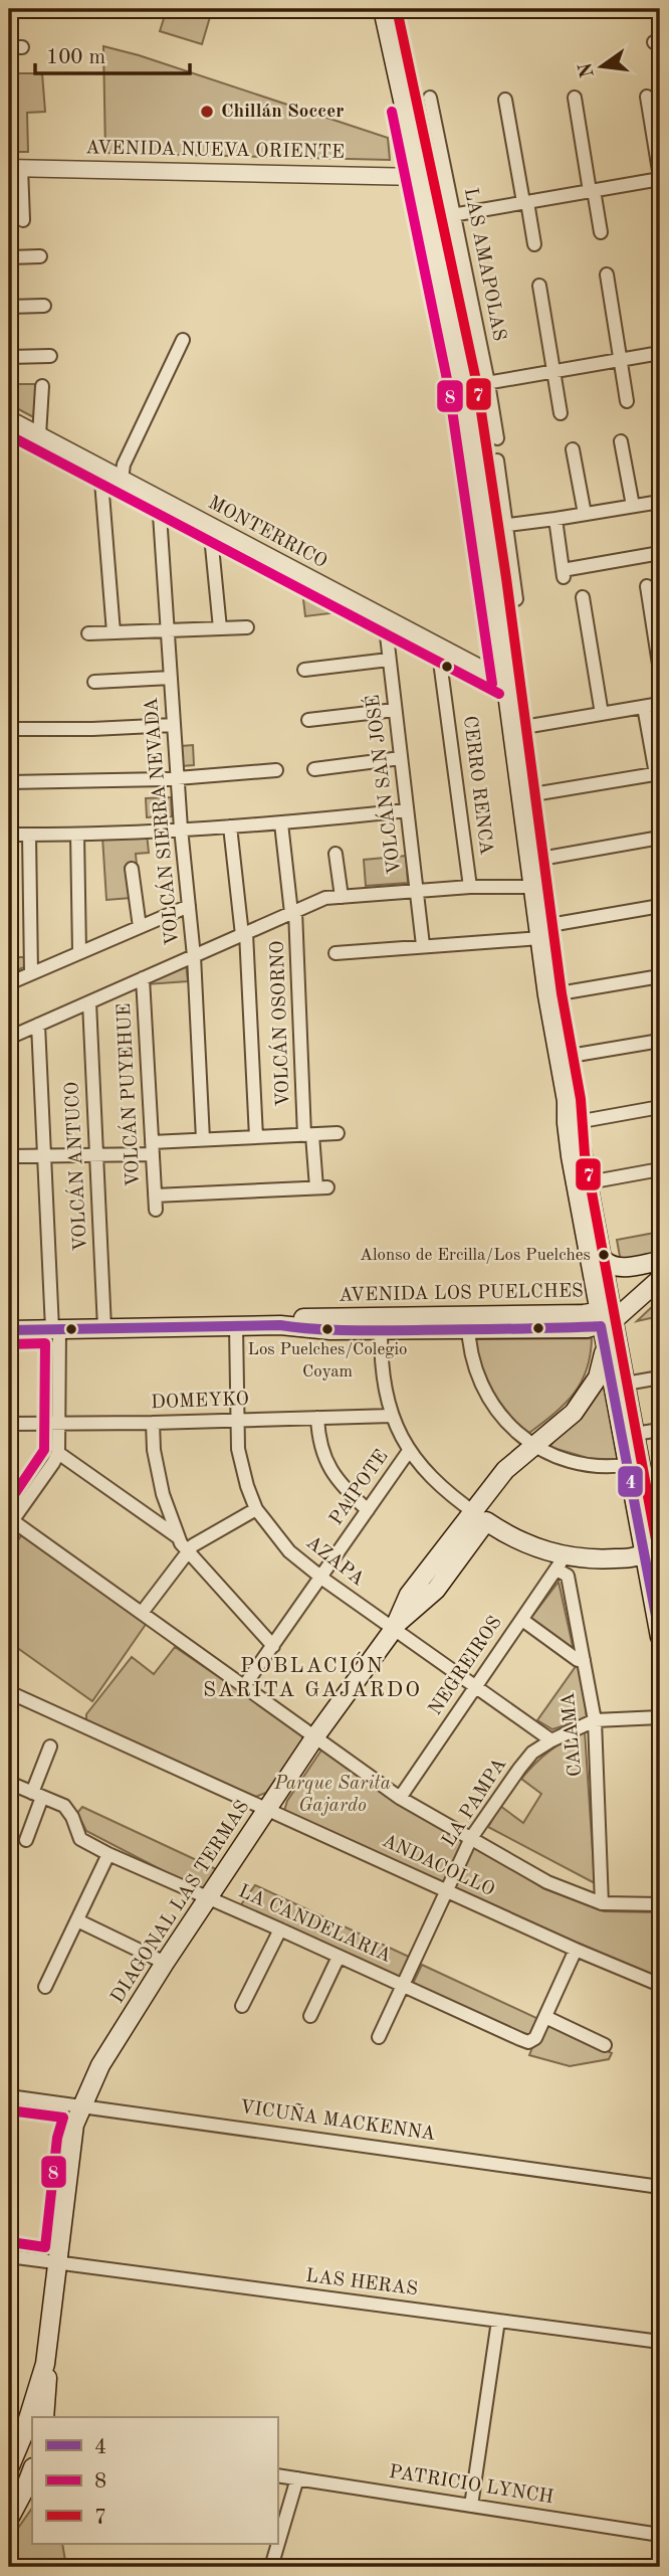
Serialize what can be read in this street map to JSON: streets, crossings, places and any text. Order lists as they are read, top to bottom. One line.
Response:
{"streets":{"main road":["AVENIDA LOS PUELCHES","DIAGONAL LAS TERMAS"],"street":["AVENIDA NUEVA ORIENTE","LAS AMAPOLAS","MONTERRICO","VOLCÁN SAN JOSÉ","CERRO RENCA","VOLCÁN SIERRA NEVADA","VOLCÁN OSORNO","VOLCÁN PUYEHUE","VOLCÁN ANTUCO","DOMEYKO","PAIPOTE","AZAPA","NEGREIROS","CALAMA","LA PAMPA","ANDACOLLO","LA CANDELARIA","VICUÑA MACKENNA","LAS HERAS","PATRICIO LYNCH"]},"crossings":[["MONTERRICO","VOLCÁN SAN JOSÉ"],["MONTERRICO","CERRO RENCA"],["MONTERRICO","VOLCÁN SIERRA NEVADA"],["VOLCÁN OSORNO","VOLCÁN PUYEHUE"],["VOLCÁN ANTUCO","AVENIDA LOS PUELCHES"],["AVENIDA LOS PUELCHES","AZAPA"],["DOMEYKO","AZAPA"],["PAIPOTE","AZAPA"],["AZAPA","NEGREIROS"],["AZAPA","LA PAMPA"],["AZAPA","DIAGONAL LAS TERMAS"],["NEGREIROS","CALAMA"],["CALAMA","LA PAMPA"],["LA PAMPA","ANDACOLLO"],["LA PAMPA","LA CANDELARIA"],["ANDACOLLO","DIAGONAL LAS TERMAS"],["DIAGONAL LAS TERMAS","LA CANDELARIA"],["DIAGONAL LAS TERMAS","VICUÑA MACKENNA"],["DIAGONAL LAS TERMAS","LAS HERAS"]],"districts":["POBLACIÓN SARITA GAJARDO"],"parks":["Parque Sarita Gajardo"],"places":["Chillán Soccer","Alonso de Ercilla/Los Puelches","Los Puelches/Colegio Coyam"],"lines":["transit line 7","transit line 8","transit line 4"],"legend":["4","8","7"],"scale_bar":"100 m","north":"left"}
